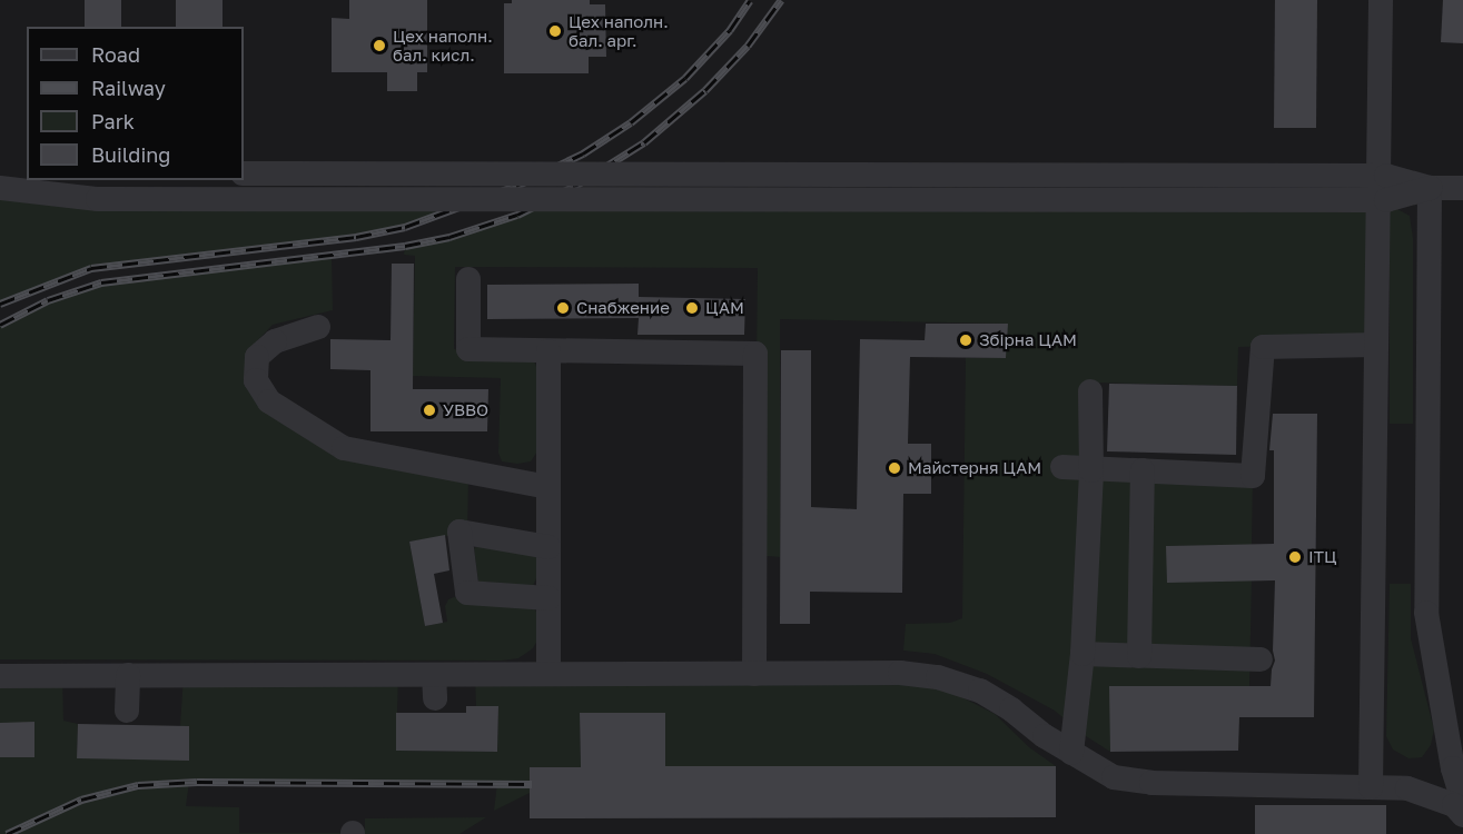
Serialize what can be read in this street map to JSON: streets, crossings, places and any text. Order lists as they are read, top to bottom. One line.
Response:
{"places":["Цех наполн. бал. арг.","Цех наполн. бал. кисл.","Снабжение","ЦАМ","Збірна ЦАМ","УВВО","Майстерня ЦАМ","ІТЦ"],"legend":["Road","Railway","Park","Building"]}
